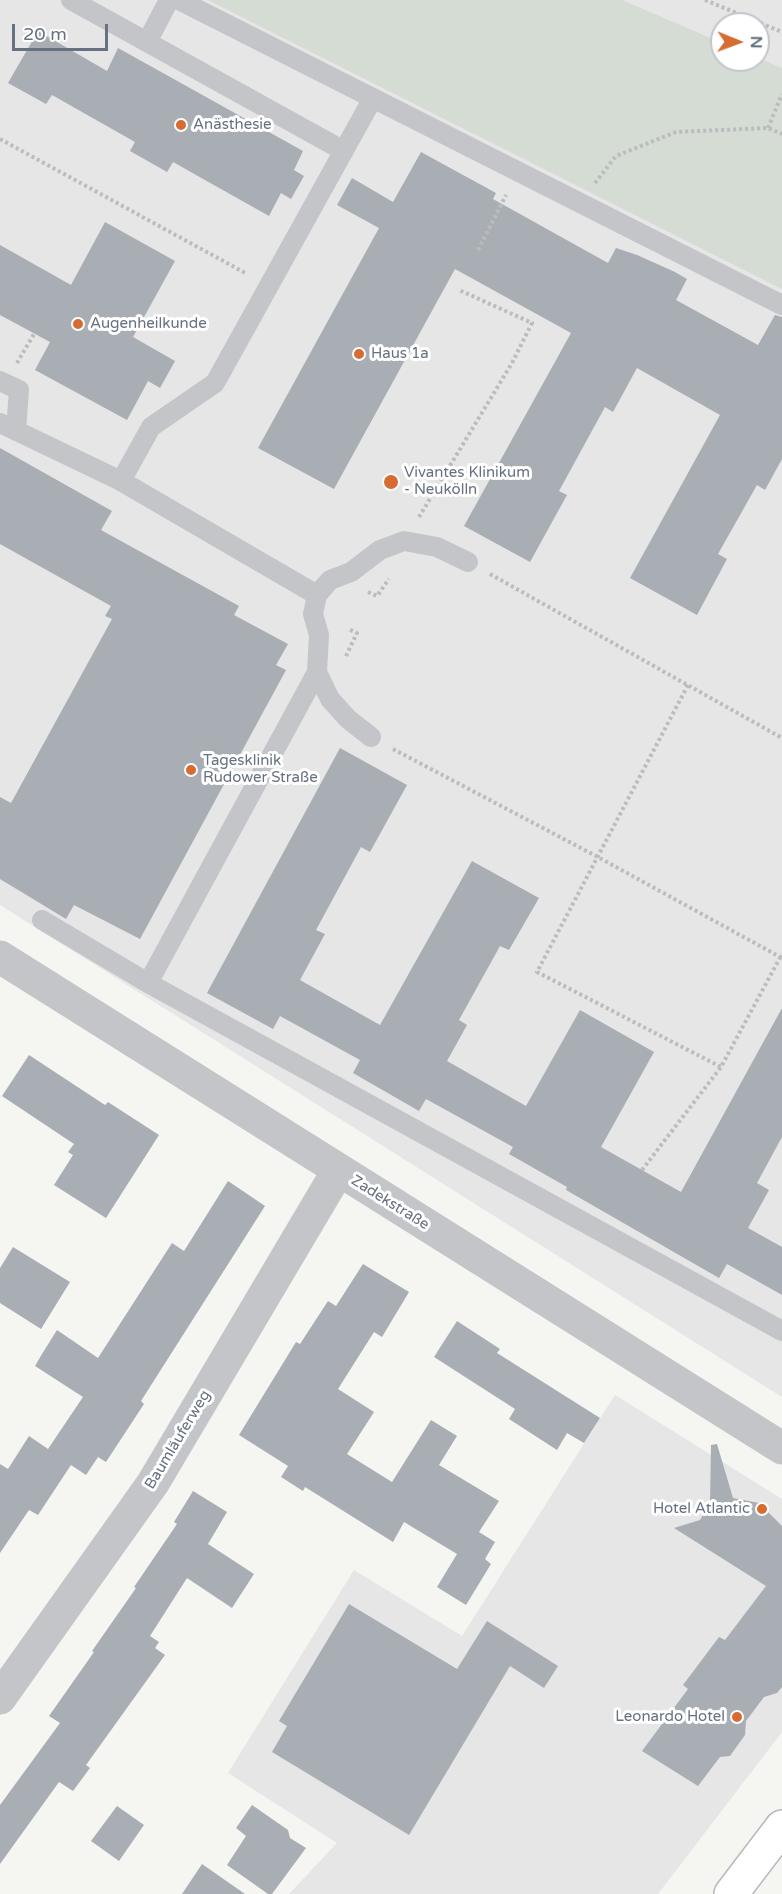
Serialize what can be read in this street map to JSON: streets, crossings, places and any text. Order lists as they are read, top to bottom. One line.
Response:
{"streets":{"street":["Zadekstraße","Baumläuferweg"]},"crossings":[["Zadekstraße","Baumläuferweg"]],"places":["Anästhesie","Augenheilkunde","Haus 1a","Vivantes Klinikum - Neukölln","Tagesklinik Rudower Straße","Hotel Atlantic","Leonardo Hotel"],"scale_bar":"20 m","north":"right"}
